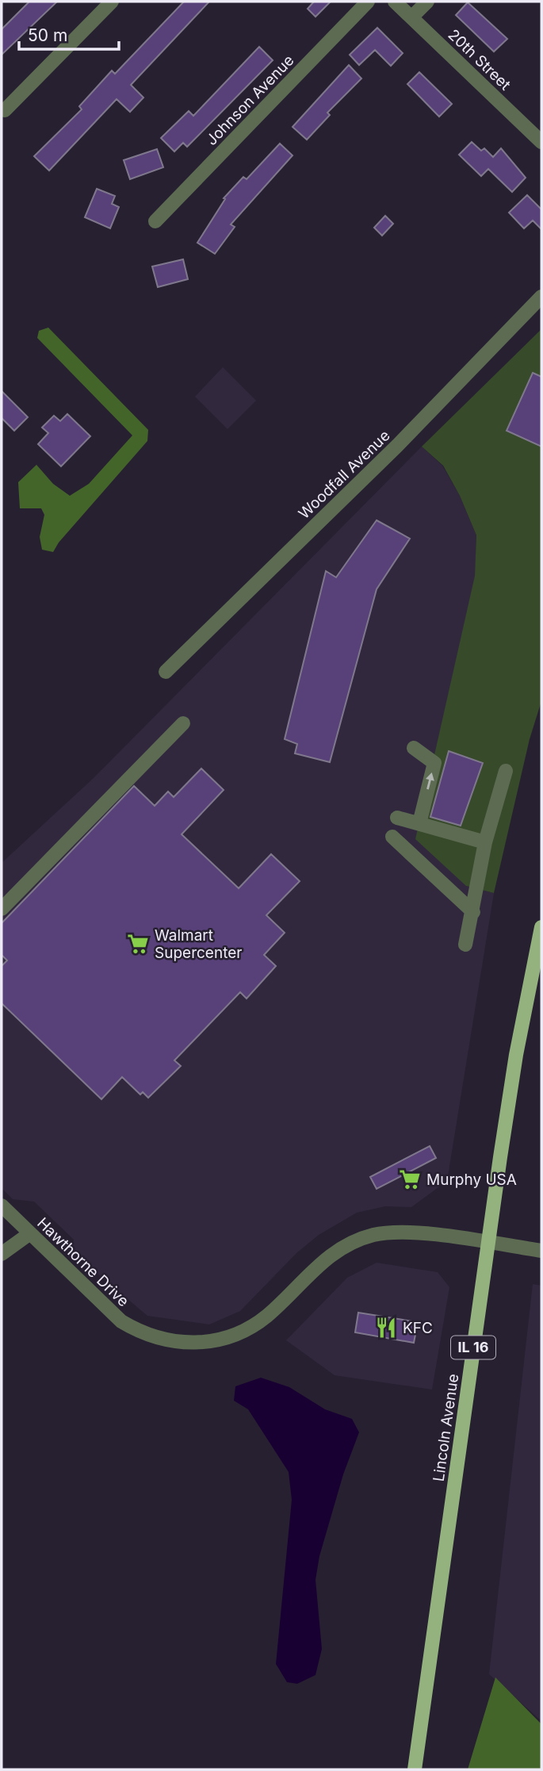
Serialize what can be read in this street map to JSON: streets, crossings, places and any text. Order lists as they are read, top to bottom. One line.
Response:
{"streets":{"main road":["IL 16","Lincoln Avenue"],"street":["20th Street","Johnson Avenue","Woodfall Avenue","Hawthorne Drive"]},"crossings":[["Hawthorne Drive","Lincoln Avenue"]],"places":{"supermarket":["Walmart Supercenter","Murphy USA"],"restaurant":["KFC"]},"scale_bar":"50 m"}
